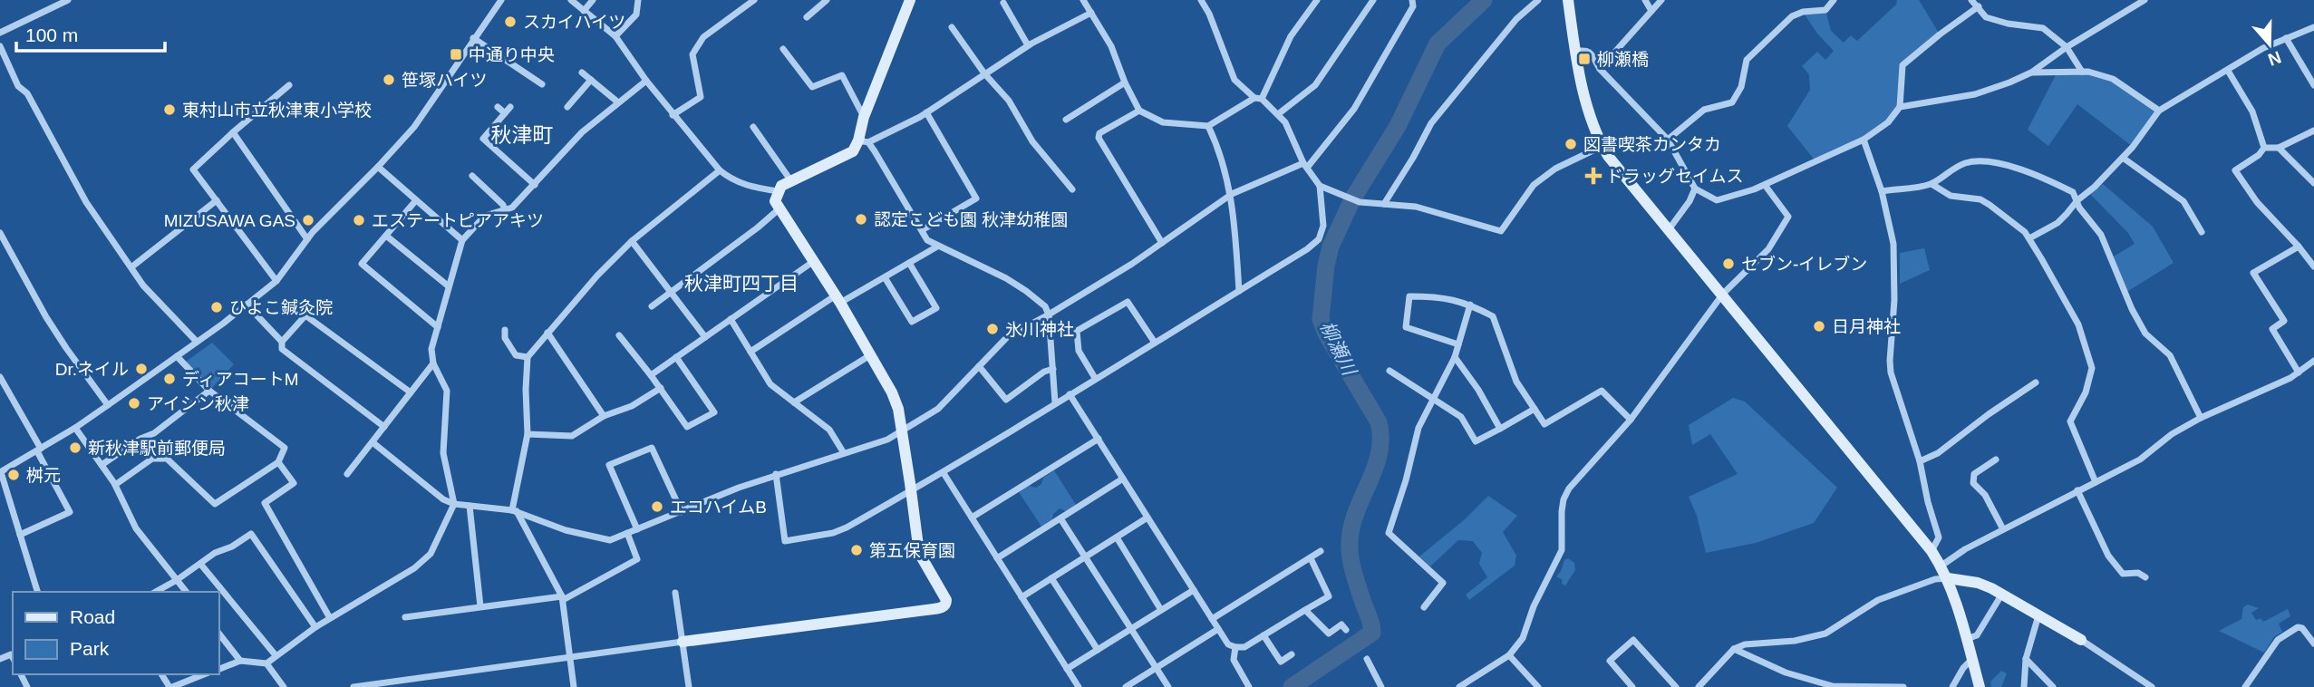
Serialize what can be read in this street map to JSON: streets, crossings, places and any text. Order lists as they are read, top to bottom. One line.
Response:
{"districts":["秋津町","秋津町四丁目"],"water":["柳瀬川"],"places":{"other":["スカイハイツ","笹塚ハイツ","東村山市立秋津東小学校","図書喫茶カンタカ","認定こども園 秋津幼稚園","MIZUSAWA GAS","エステートピアアキツ","セブン-イレブン","ひよこ鍼灸院","日月神社","氷川神社","Dr.ネイル","ディアコートM","アイシン秋津","新秋津駅前郵便局","桝元","エコハイムB","第五保育園"],"transit":["中通り中央","柳瀬橋"],"health":["ドラッグセイムス"]},"legend":["Road","Park"],"scale_bar":"100 m","north":"bottom"}
